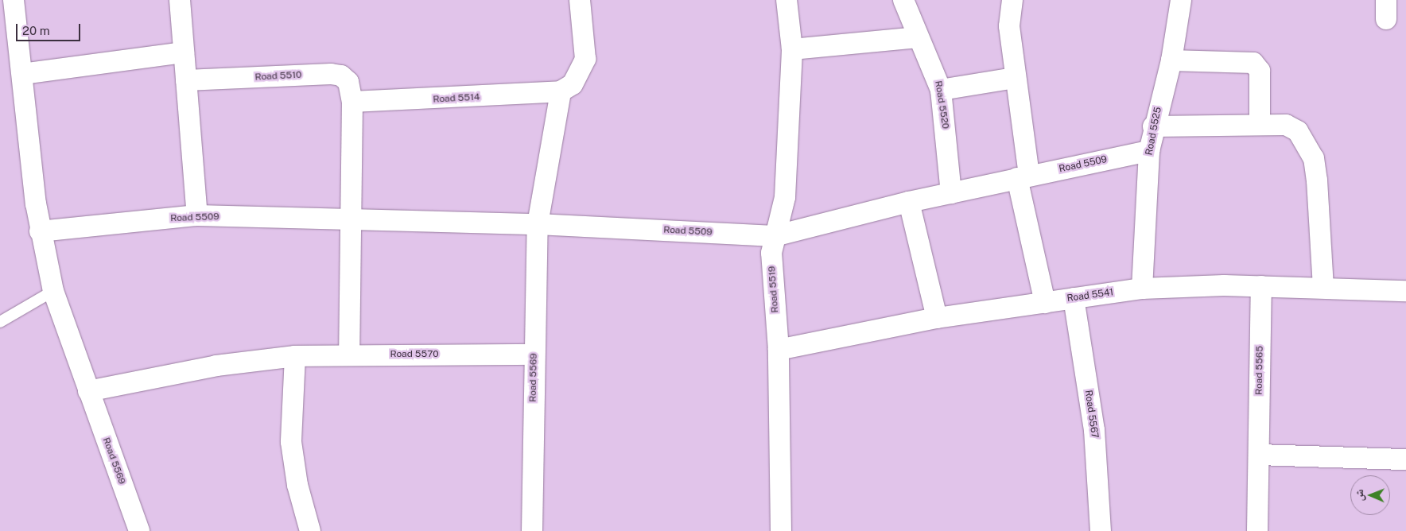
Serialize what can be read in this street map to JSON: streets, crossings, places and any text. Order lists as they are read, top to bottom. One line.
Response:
{"streets":{"street":["Road 5510","Road 5514","Road 5520","Road 5525","Road 5509","Road 5519","Road 5541","Road 5570","Road 5565","Road 5569","Road 5567"]},"crossings":[["Road 5510","Road 5514"],["Road 5520","Road 5509"],["Road 5525","Road 5509"],["Road 5525","Road 5541"],["Road 5509","Road 5519"],["Road 5509","Road 5569"],["Road 5519","Road 5541"],["Road 5541","Road 5565"],["Road 5541","Road 5567"],["Road 5570","Road 5569"]],"scale_bar":"20 m","north":"left"}
